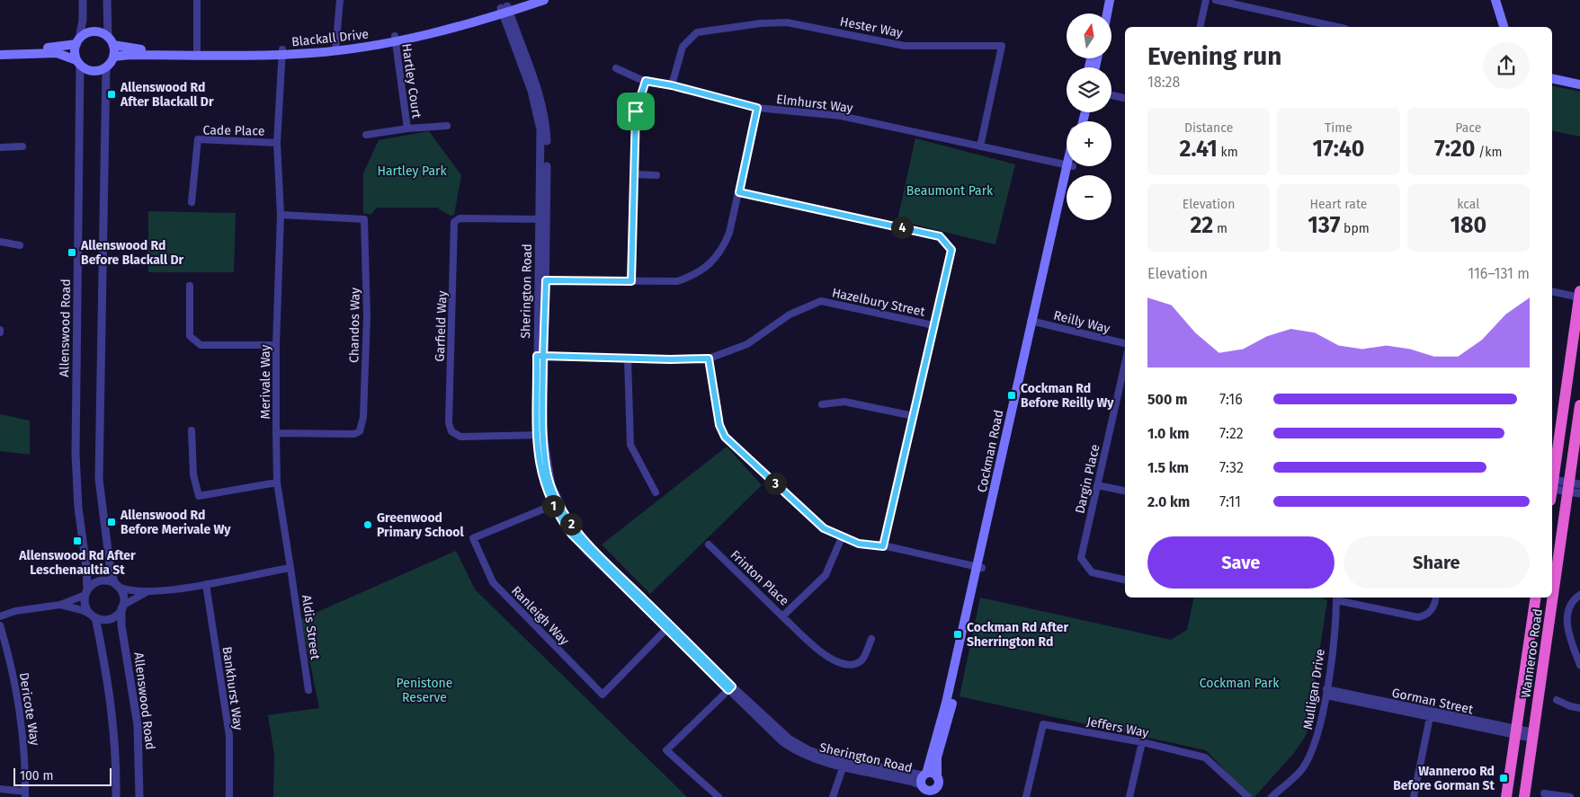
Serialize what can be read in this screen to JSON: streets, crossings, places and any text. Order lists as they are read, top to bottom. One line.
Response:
{"streets":{"highway":["Wanneroo Road"],"main road":["Blackall Drive","Cockman Road"],"street":["Hester Way","Hartley Court","Elmhurst Way","Cade Place","Sherington Road","Hazelbury Street","Reilly Way","Chandos Way","Garfield Way","Allenswood Road","Merivale Way","Dargin Place","Frinton Place","Ranleigh Way","Aldis Street","Bankhurst Way","Mulligan Drive","Gorman Street","Dericote Way","Jeffers Way"]},"crossings":[["Hester Way","Elmhurst Way"],["Blackall Drive","Hartley Court"],["Blackall Drive","Sherington Road"],["Blackall Drive","Allenswood Road"],["Blackall Drive","Merivale Way"],["Cade Place","Merivale Way"],["Sherington Road","Hazelbury Street"],["Sherington Road","Garfield Way"],["Sherington Road","Cockman Road"],["Sherington Road","Ranleigh Way"],["Reilly Way","Cockman Road"],["Chandos Way","Merivale Way"],["Merivale Way","Aldis Street"],["Wanneroo Road","Gorman Street"],["Mulligan Drive","Gorman Street"]],"parks":["Hartley Park","Beaumont Park","Penistone Reserve","Cockman Park"],"places":{"transit":["Allenswood Rd After Blackall Dr","Allenswood Rd Before Blackall Dr","Cockman Rd Before Reilly Wy","Allenswood Rd Before Merivale Wy","Allenswood Rd After Leschenaultia St","Cockman Rd After Sherrington Rd","Wanneroo Rd Before Gorman St"],"other":["Greenwood Primary School"]},"scale_bar":"100 m","north":"top","page":{"map_buttons":["+","−"],"heading":["Evening run","18:28"],"stats":[["Distance","2.41 km"],["Time","17:40"],["Pace","7:20 /km"],["Elevation","22 m"],["Heart rate","137 bpm"],["kcal","180"]],"pins":["4","3","1","2"],"chart":["Elevation","116–131 m"],"list":[{"name":"500 m","note":"7:16"},{"name":"1.0 km","note":"7:22"},{"name":"1.5 km","note":"7:32"},{"name":"2.0 km","note":"7:11"}],"buttons":["Save","Share"],"scale":"100 m"}}
